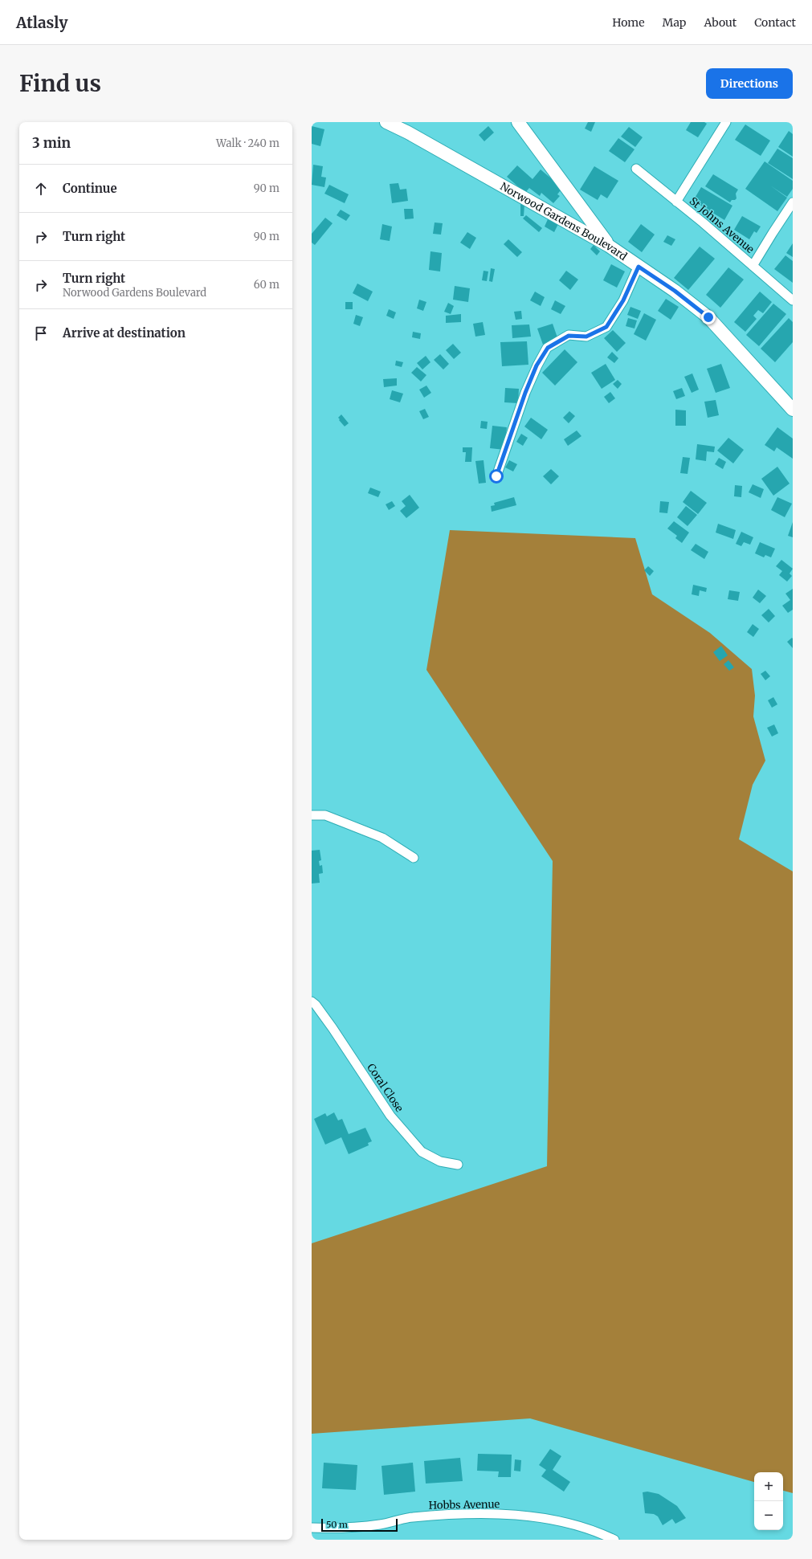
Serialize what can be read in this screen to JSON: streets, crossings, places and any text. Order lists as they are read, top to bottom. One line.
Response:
{"streets":{"street":["Norwood Gardens Boulevard","St Johns Avenue","Coral Close","Hobbs Avenue"]},"scale_bar":"50 m","page":{"header":"Atlasly","nav":["Home","Map","About","Contact"],"buttons":"Directions","title":"Find us","heading":["3 min","Walk · 240 m"],"list":[["Continue","90 m"],["Turn right","90 m"],["Turn right","Norwood Gardens Boulevard","60 m"],"Arrive at destination"],"map_buttons":["+","−"],"scale":"50 m"}}
